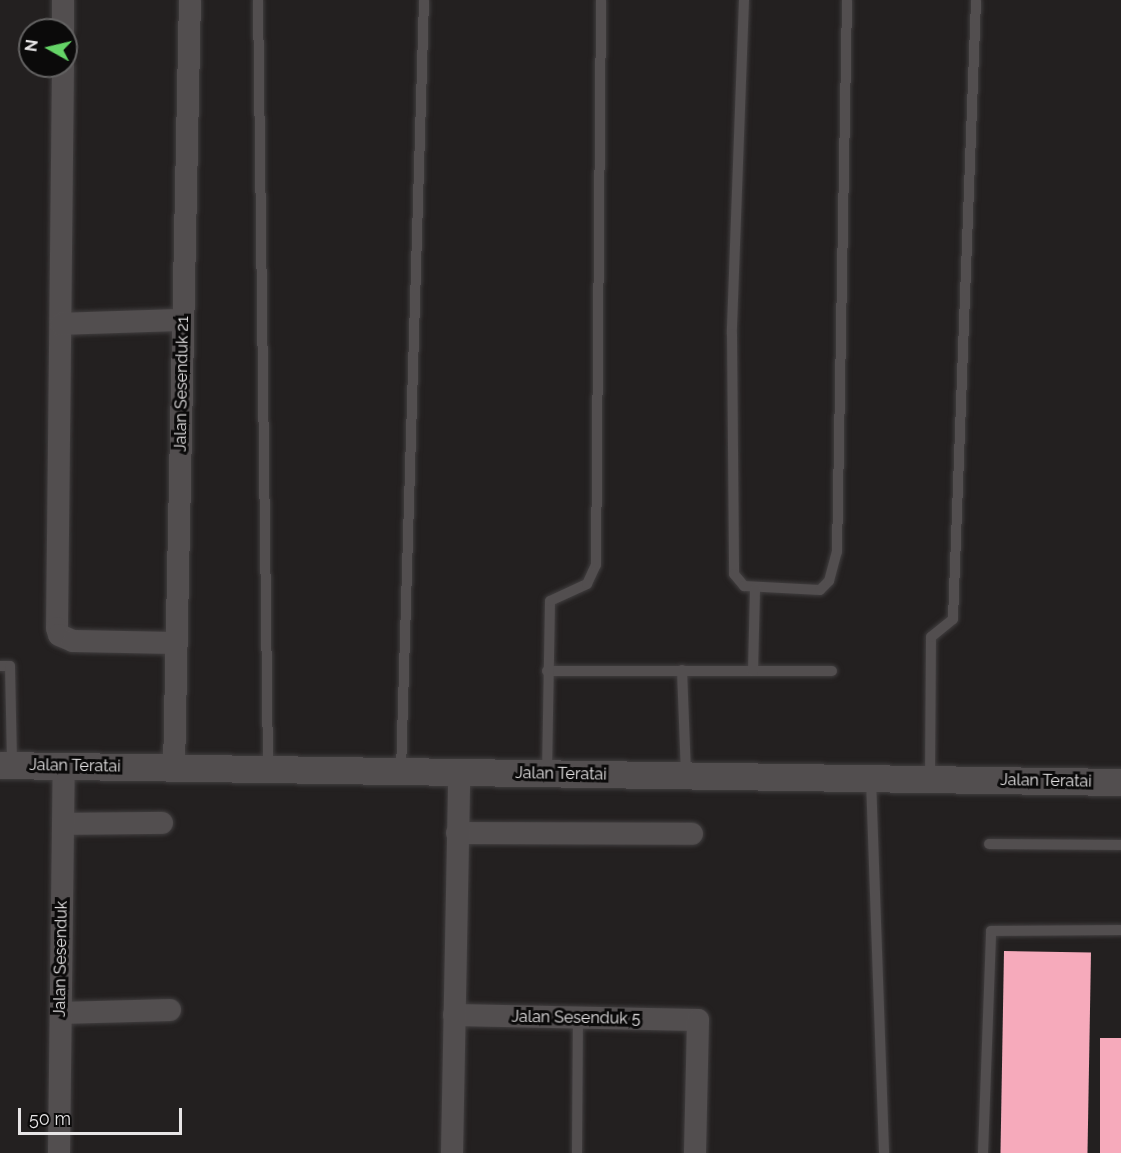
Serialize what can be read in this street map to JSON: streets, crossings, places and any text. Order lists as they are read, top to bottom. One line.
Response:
{"streets":{"street":["Jalan Sesenduk 21","Jalan Teratai","Jalan Sesenduk","Jalan Sesenduk 5"]},"crossings":[["Jalan Sesenduk 21","Jalan Teratai"],["Jalan Teratai","Jalan Sesenduk"]],"scale_bar":"50 m","north":"left"}
